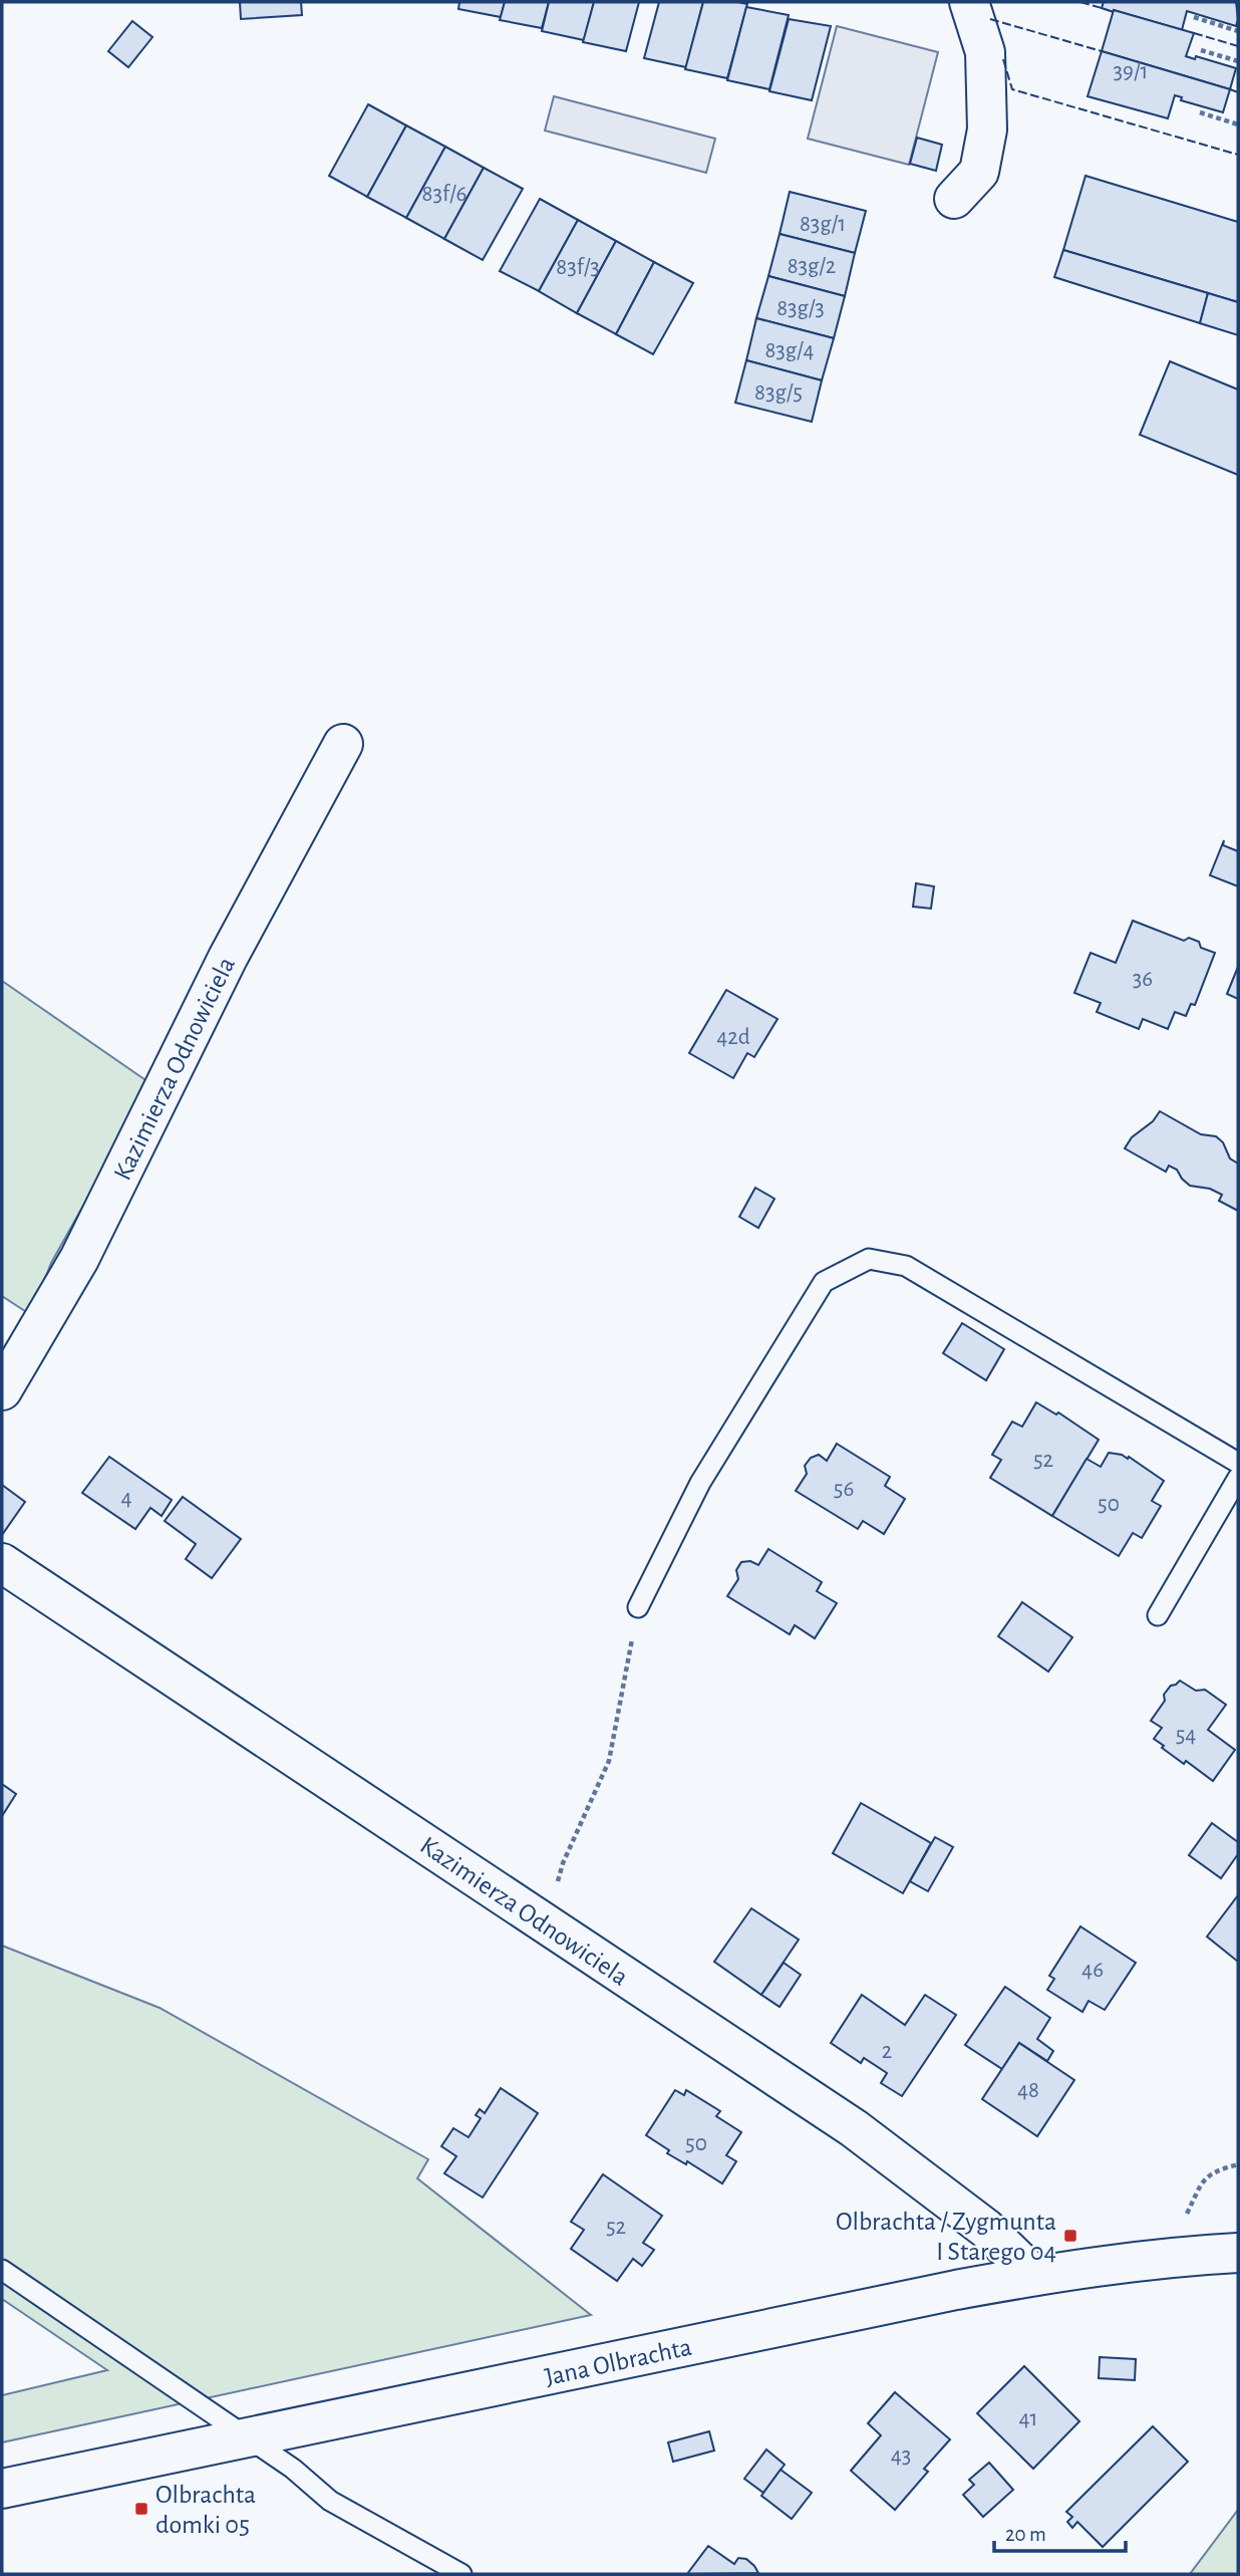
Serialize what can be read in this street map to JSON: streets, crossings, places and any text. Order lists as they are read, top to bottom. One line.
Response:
{"streets":{"street":["Kazimierza Odnowiciela","Jana Olbrachta"]},"crossings":[["Kazimierza Odnowiciela","Jana Olbrachta"]],"places":{"transit":["Olbrachta / Zygmunta I Starego 04","Olbrachta domki 05"]},"house_numbers":["39/1","83f/6","83g/1","83g/2","83f/3","83g/3","83g/4","83g/5","36","42d","52","56","4","50","54","46","2","48","50","52","41","43"],"scale_bar":"20 m"}
